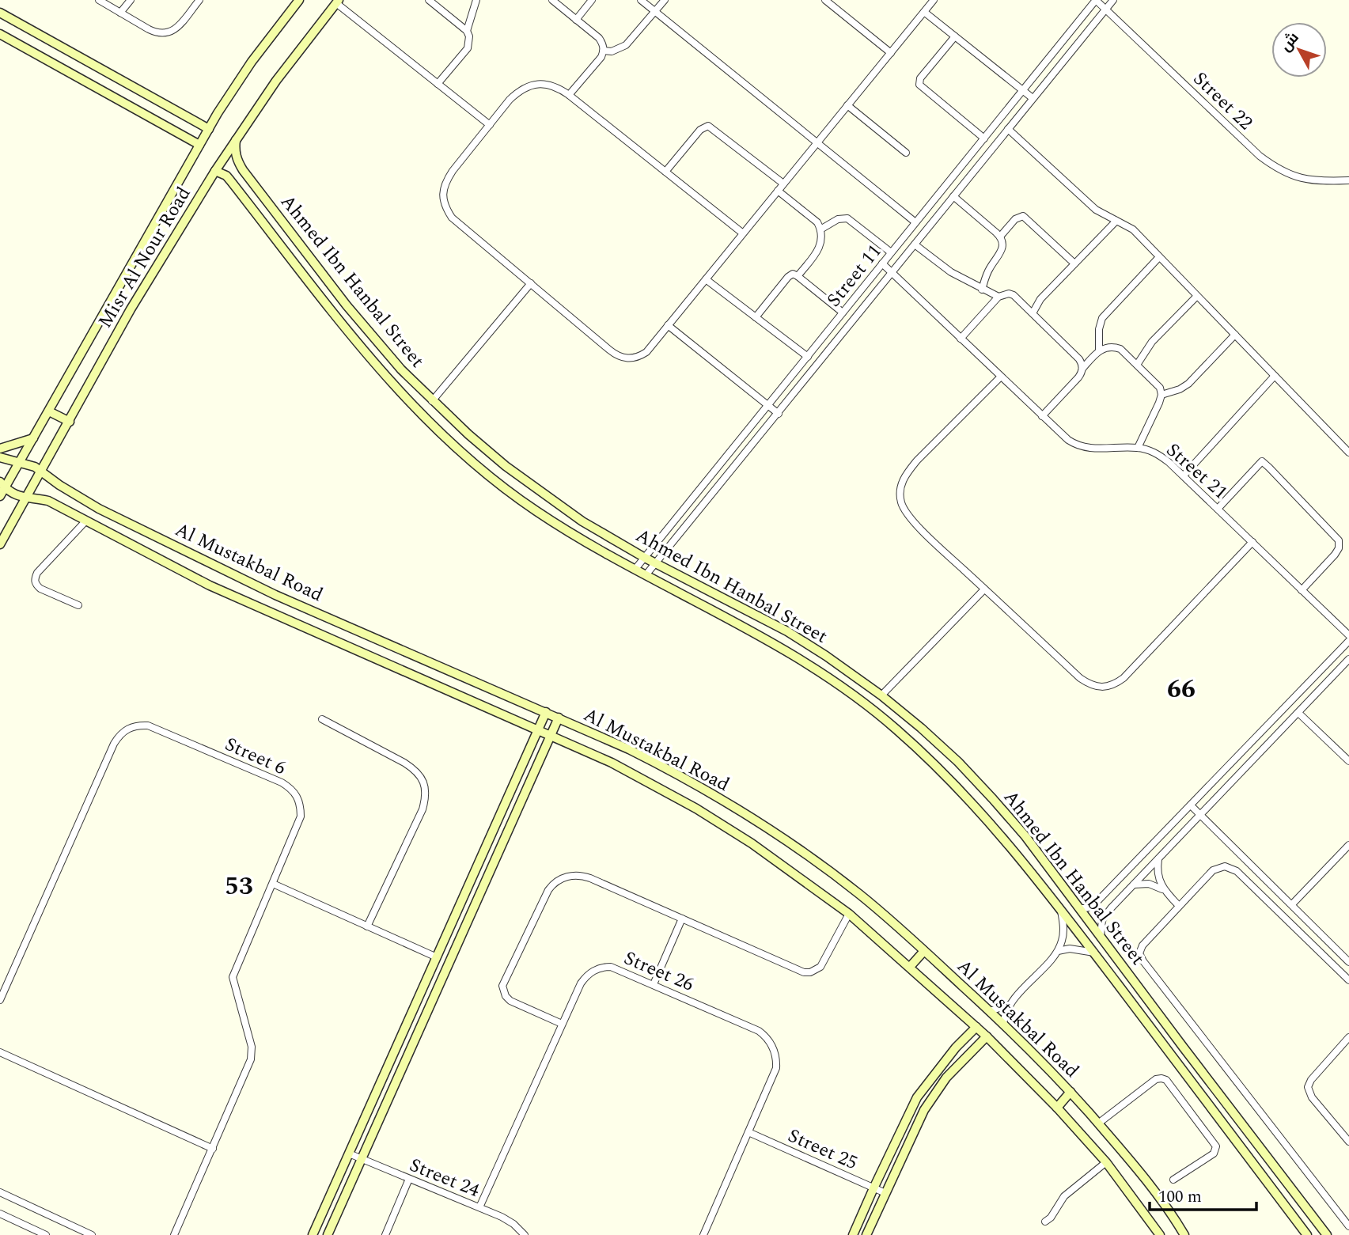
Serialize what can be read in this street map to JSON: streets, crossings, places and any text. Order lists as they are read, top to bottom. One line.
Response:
{"streets":{"street":["Street 22","Misr Al Nour Road","Street 11","Ahmed Ibn Hanbal Street","Street 21","Al Mustakbal Road","Street 6","Street 26","Street 25","Street 24"]},"crossings":[["Street 22","Street 11"],["Misr Al Nour Road","Ahmed Ibn Hanbal Street"],["Misr Al Nour Road","Al Mustakbal Road"],["Street 11","Ahmed Ibn Hanbal Street"],["Street 11","Street 21"],["Street 26","Street 25"],["Street 26","Street 24"]],"districts":["66","53"],"scale_bar":"100 m","north":"top left"}
